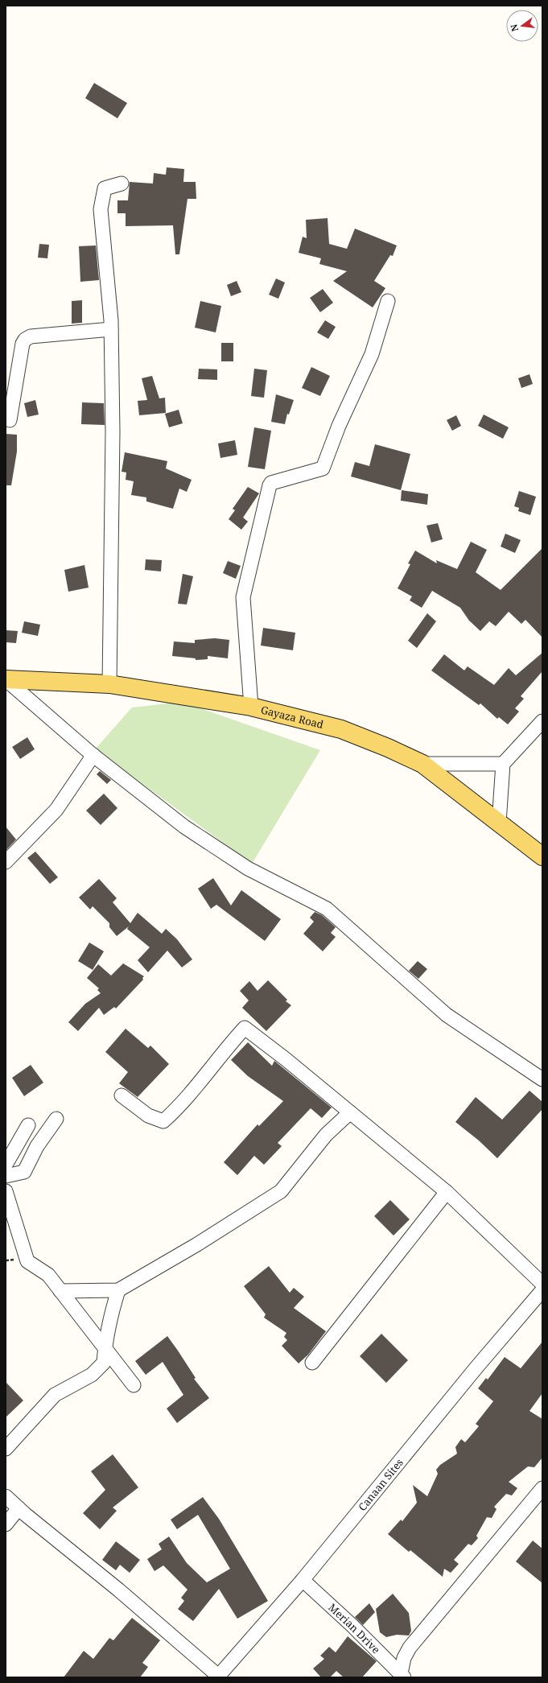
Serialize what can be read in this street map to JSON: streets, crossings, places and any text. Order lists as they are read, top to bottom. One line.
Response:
{"streets":{"main road":["Gayaza Road"],"street":["Canaan Sites","Merian Drive"]},"crossings":[["Canaan Sites","Merian Drive"]],"north":"left"}
